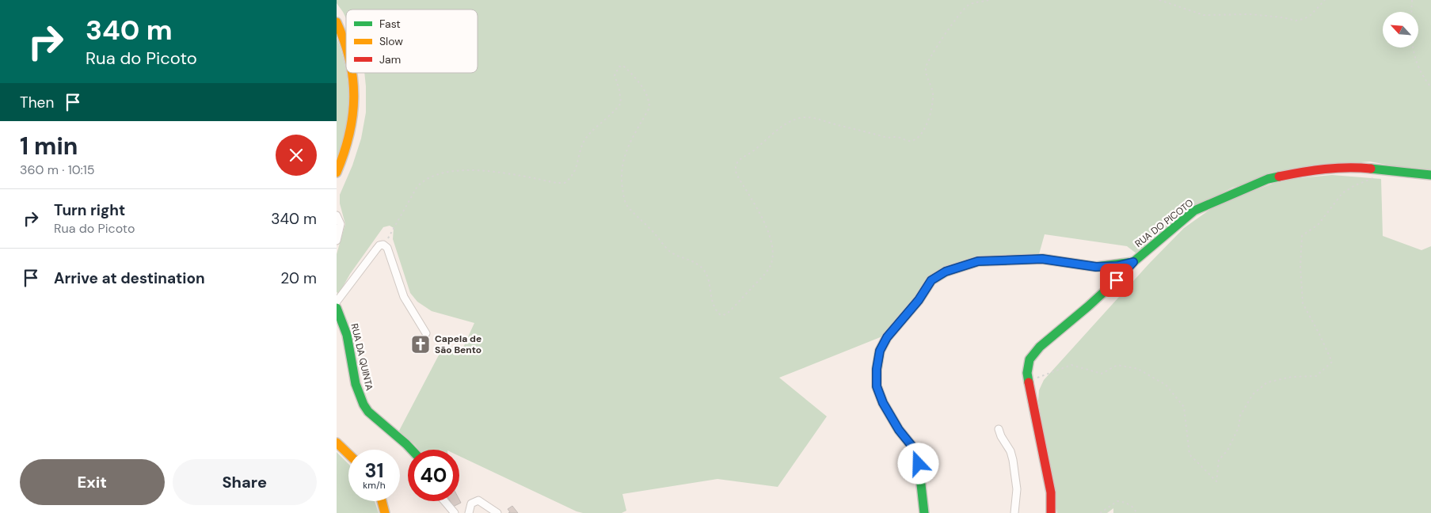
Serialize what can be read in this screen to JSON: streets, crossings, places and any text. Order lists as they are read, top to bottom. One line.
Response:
{"streets":{"street":["RUA DO PICOTO","RUA DA QUINTA"]},"places":{"church":["Capela de São Bento"]},"legend":["Fast","Slow","Jam"],"north":"top left","page":{"turn":["340 m","Rua do Picoto"],"then":"Then","heading":["1 min","360 m · 10:15"],"list":[{"name":"Turn right","note":"Rua do Picoto","value":"340 m"},{"name":"Arrive at destination","value":"20 m"}],"speed":"31 km/h","limit":"40","buttons":["Exit","Share"]}}
